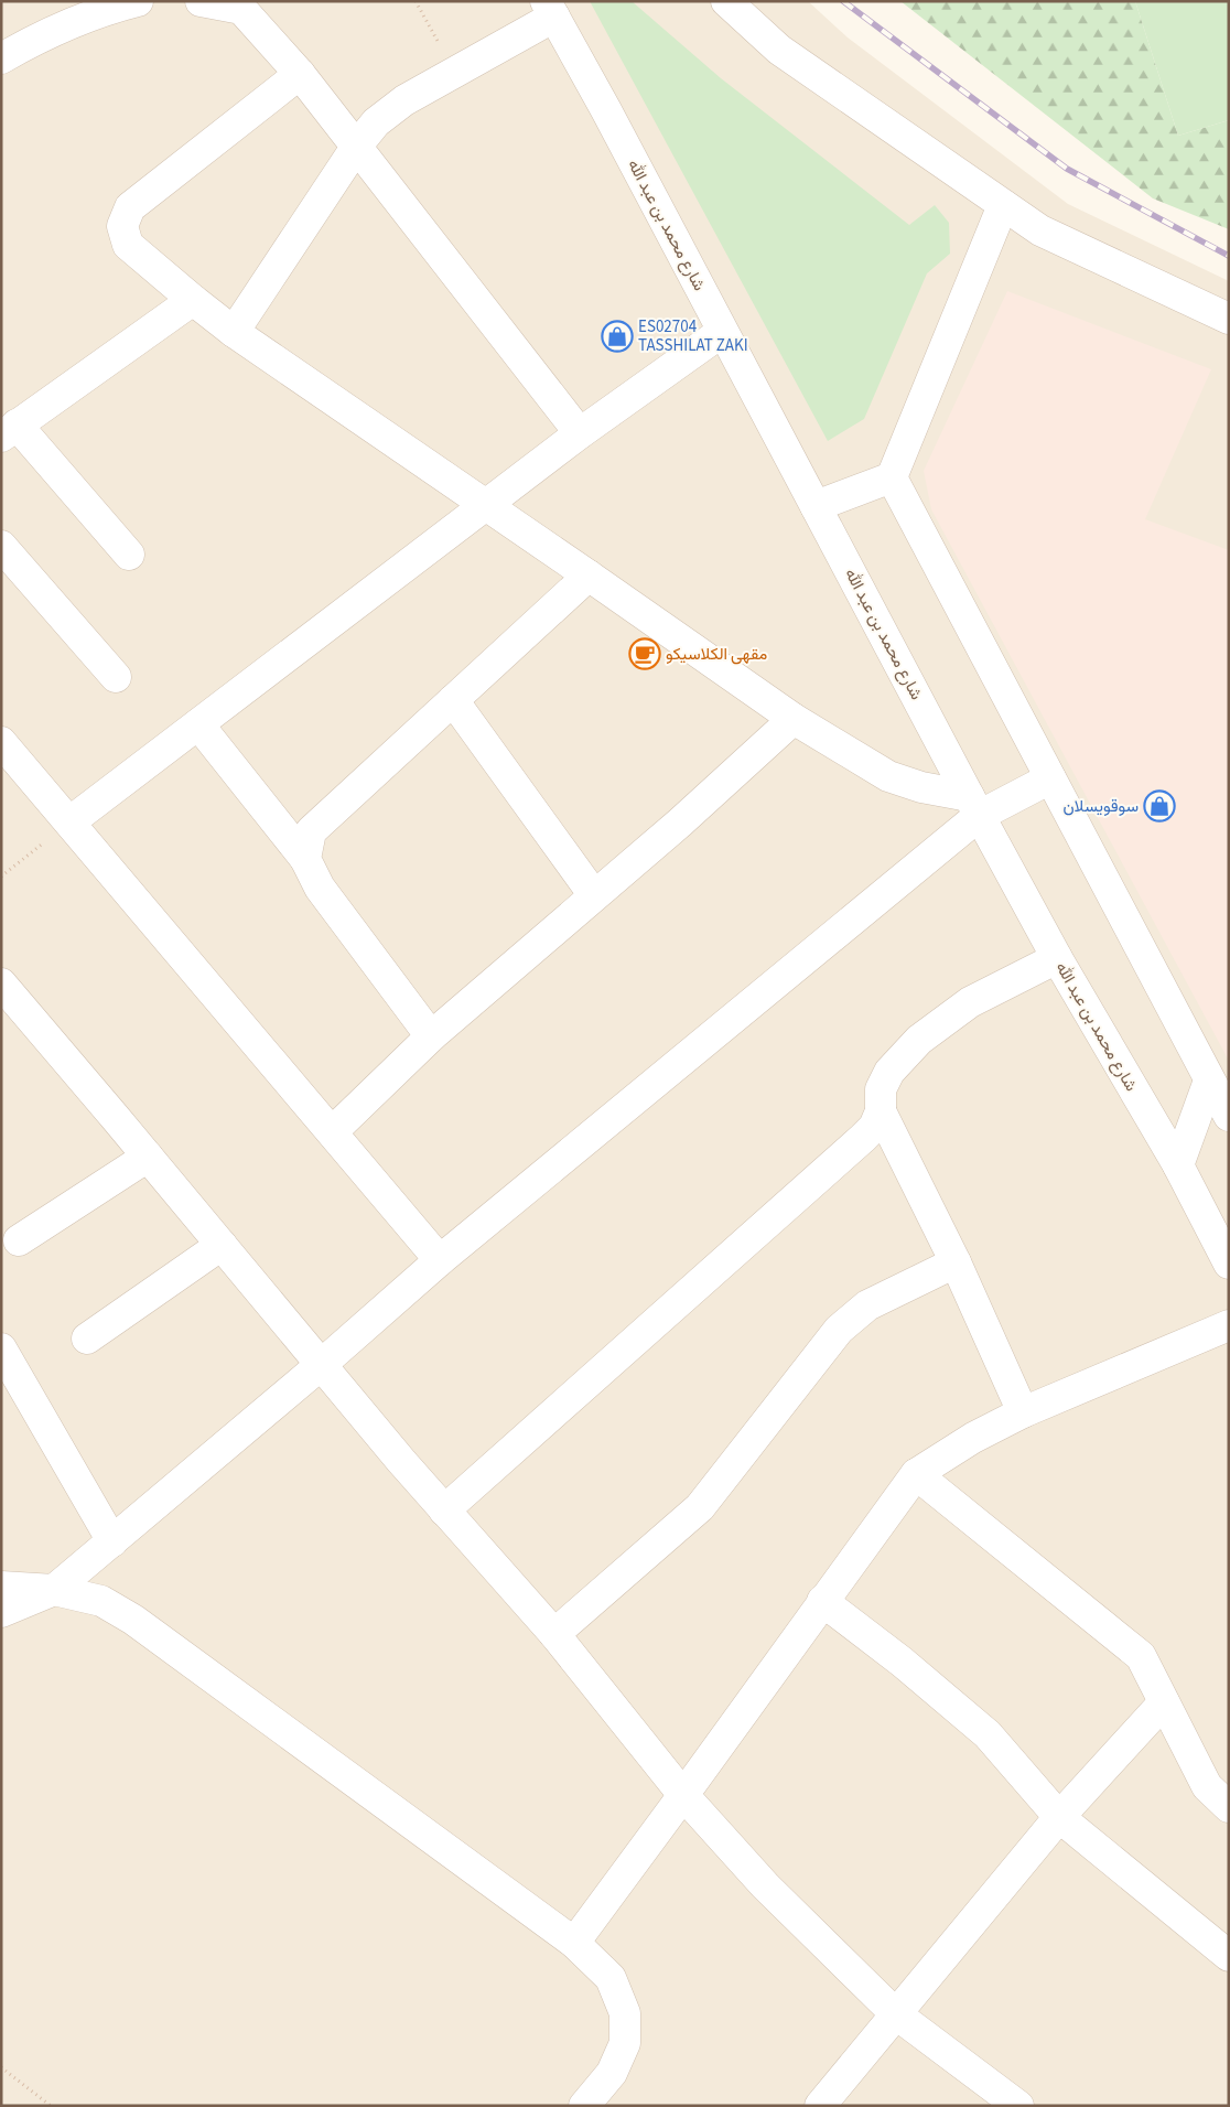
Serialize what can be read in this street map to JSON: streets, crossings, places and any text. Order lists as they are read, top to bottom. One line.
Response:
{"streets":{"street":["شارع محمد بن عبد الله"]},"places":{"shop":["ES02704 TASSHILAT ZAKI","سوقويسلان"],"cafe":["مقهى الكلاسيكو"]}}
